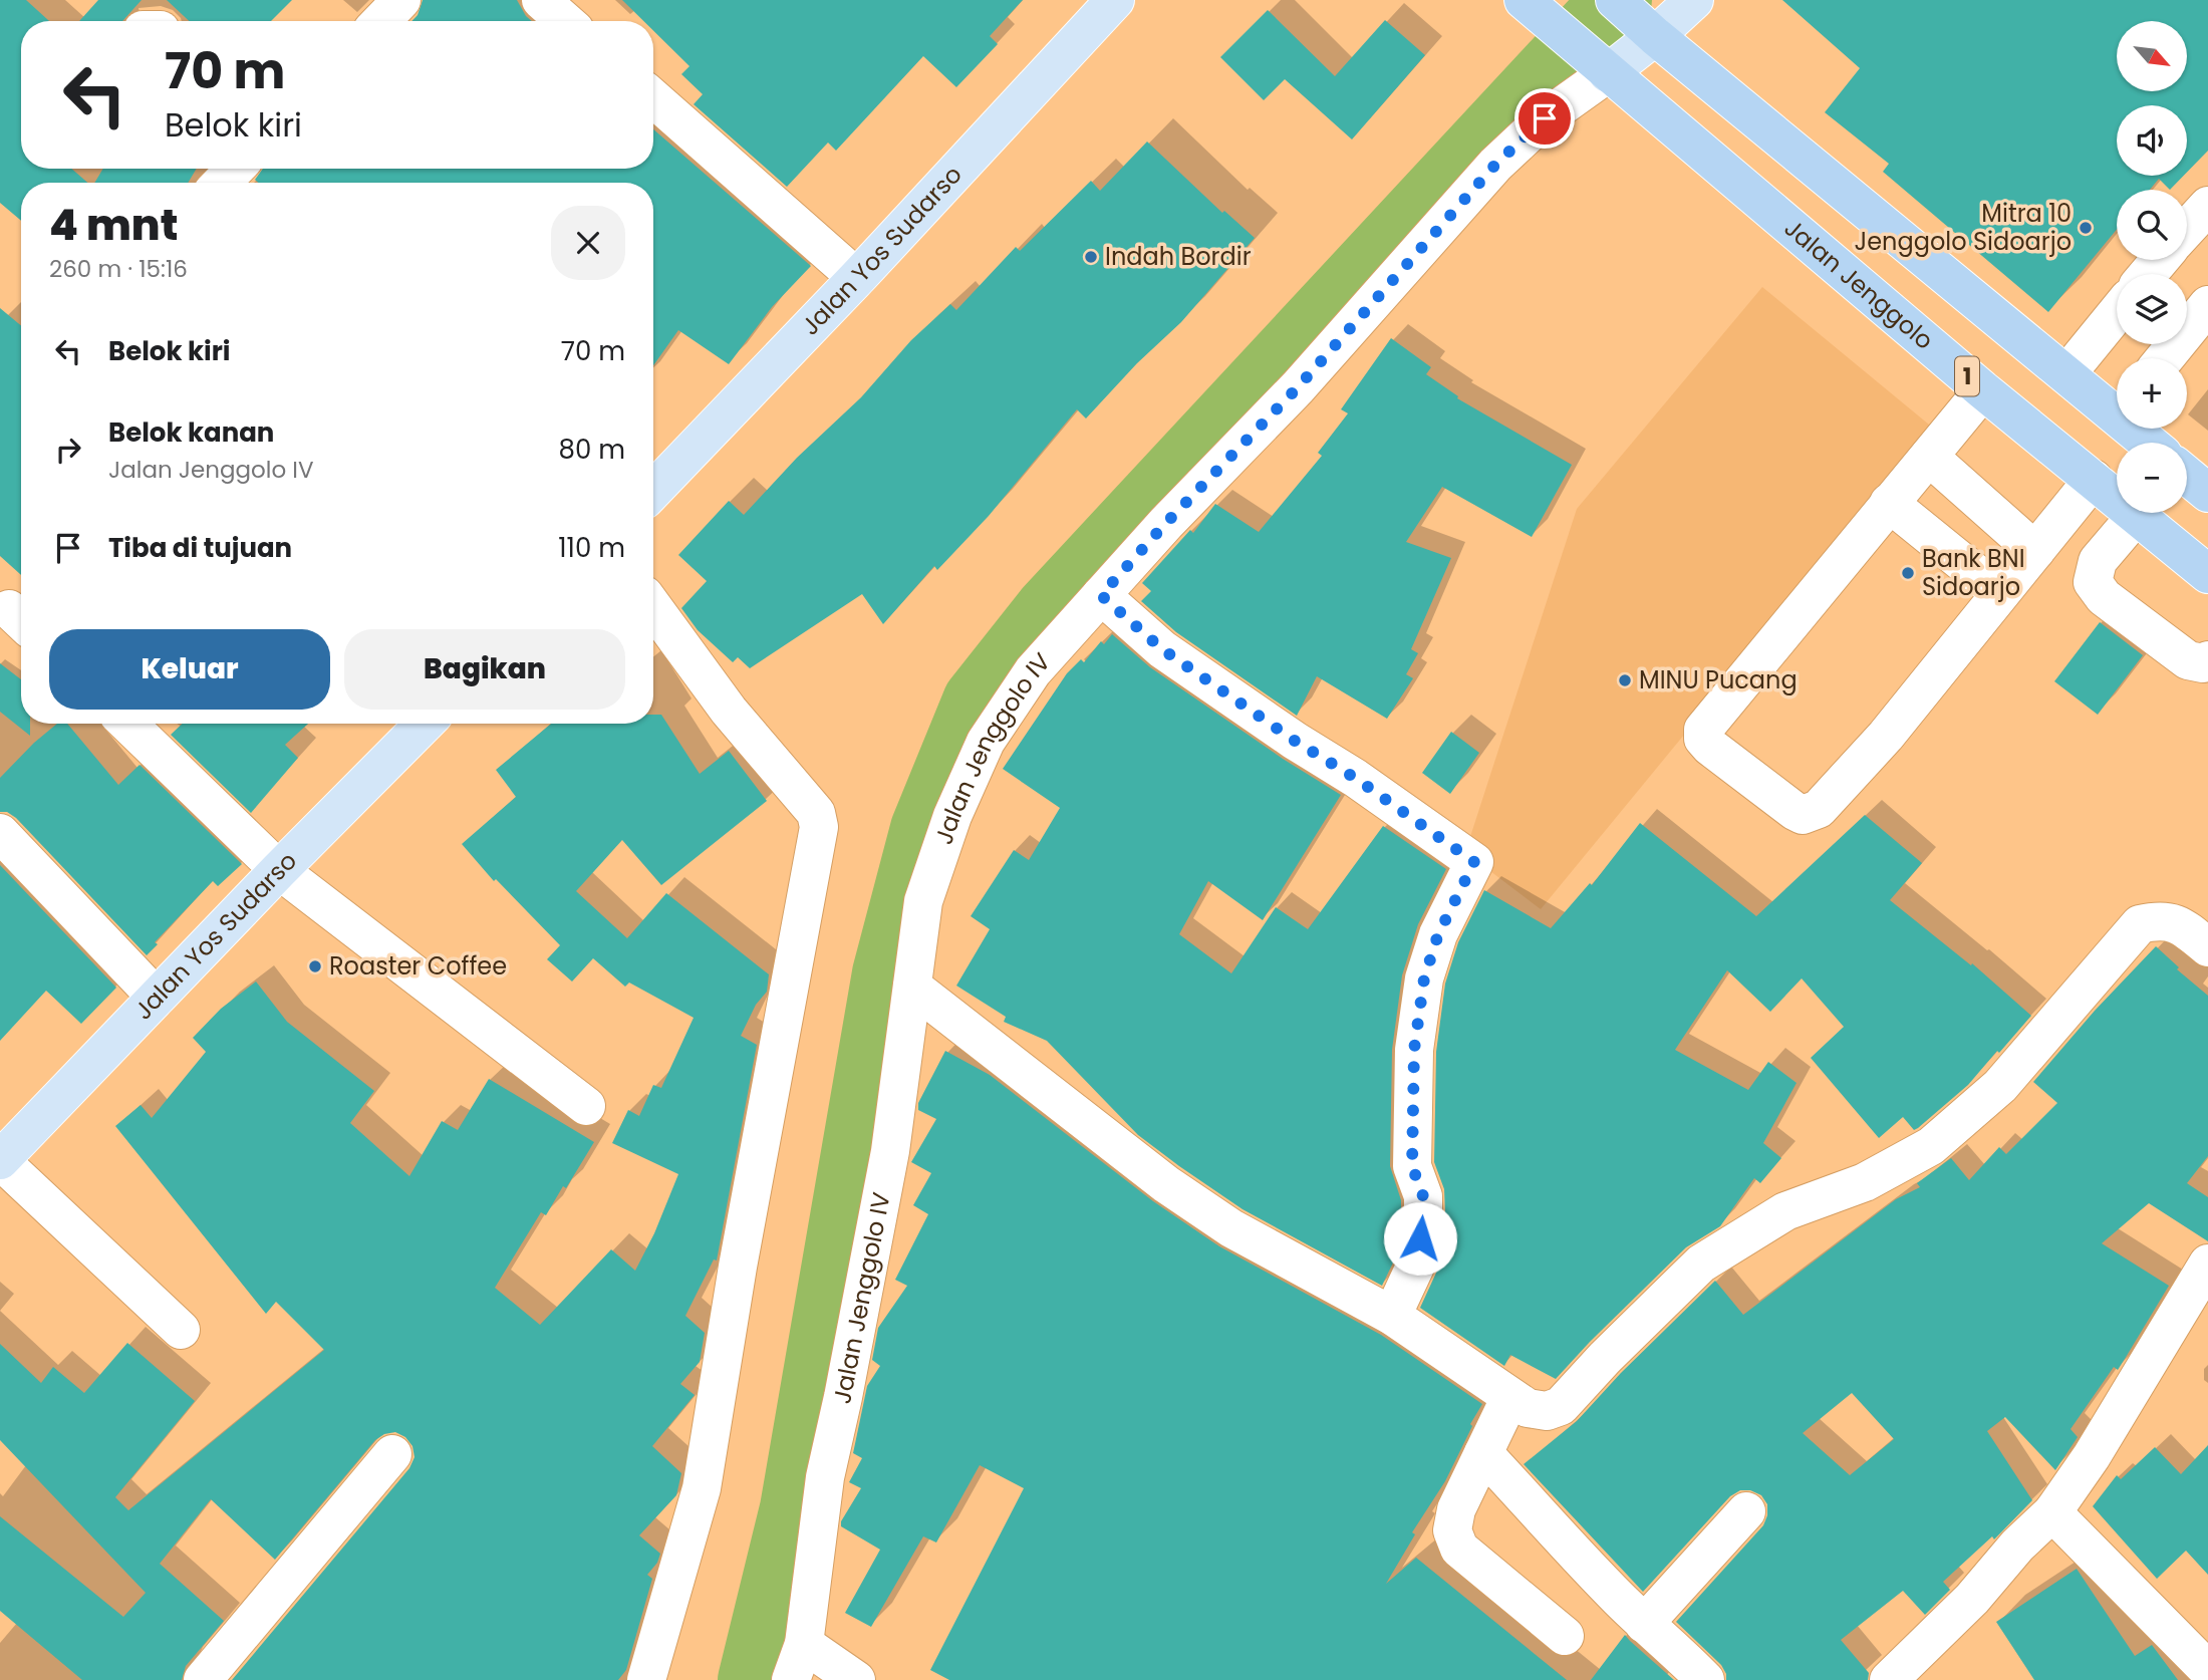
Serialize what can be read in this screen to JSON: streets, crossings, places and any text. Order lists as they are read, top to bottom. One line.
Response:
{"streets":{"highway":["Jalan Jenggolo","1"],"main road":["Jalan Yos Sudarso"],"street":["Jalan Jenggolo IV"]},"crossings":[["Jalan Jenggolo","1"],["Jalan Jenggolo","Jalan Jenggolo IV"],["1","Jalan Jenggolo IV"]],"places":["Mitra 10 Jenggolo Sidoarjo","Indah Bordir","Bank BNI Sidoarjo","MINU Pucang","Roaster Coffee"],"north":"bottom right","page":{"map_buttons":["+","−"],"turn":["70 m","Belok kiri"],"heading":["4 mnt","260 m · 15:16"],"list":[{"name":"Belok kiri","value":"70 m"},{"name":"Belok kanan","note":"Jalan Jenggolo IV","value":"80 m"},{"name":"Tiba di tujuan","value":"110 m"}],"buttons":["Keluar","Bagikan"]}}
